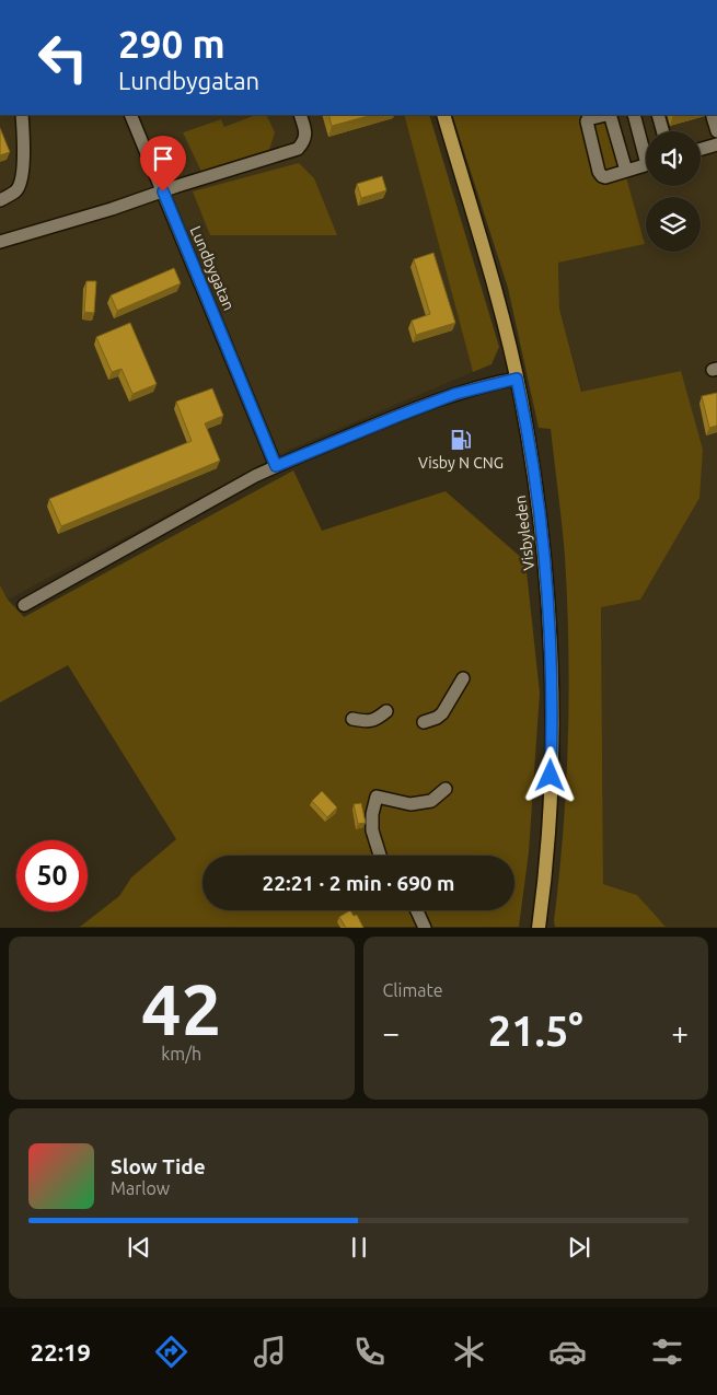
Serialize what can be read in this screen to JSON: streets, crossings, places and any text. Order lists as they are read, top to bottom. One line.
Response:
{"streets":{"main road":["Visbyleden"],"street":["Lundbygatan"]},"places":{"fuel station":["Visby N CNG"]},"page":{"turn":["290 m","Lundbygatan"],"limit":"50","trip":"22:21 · 2 min · 690 m","tile":[["42","km/h"],"Climate"],"heat":["−","21.5°","+"],"song":["Slow Tide","Marlow"],"tabs":"22:19"}}
